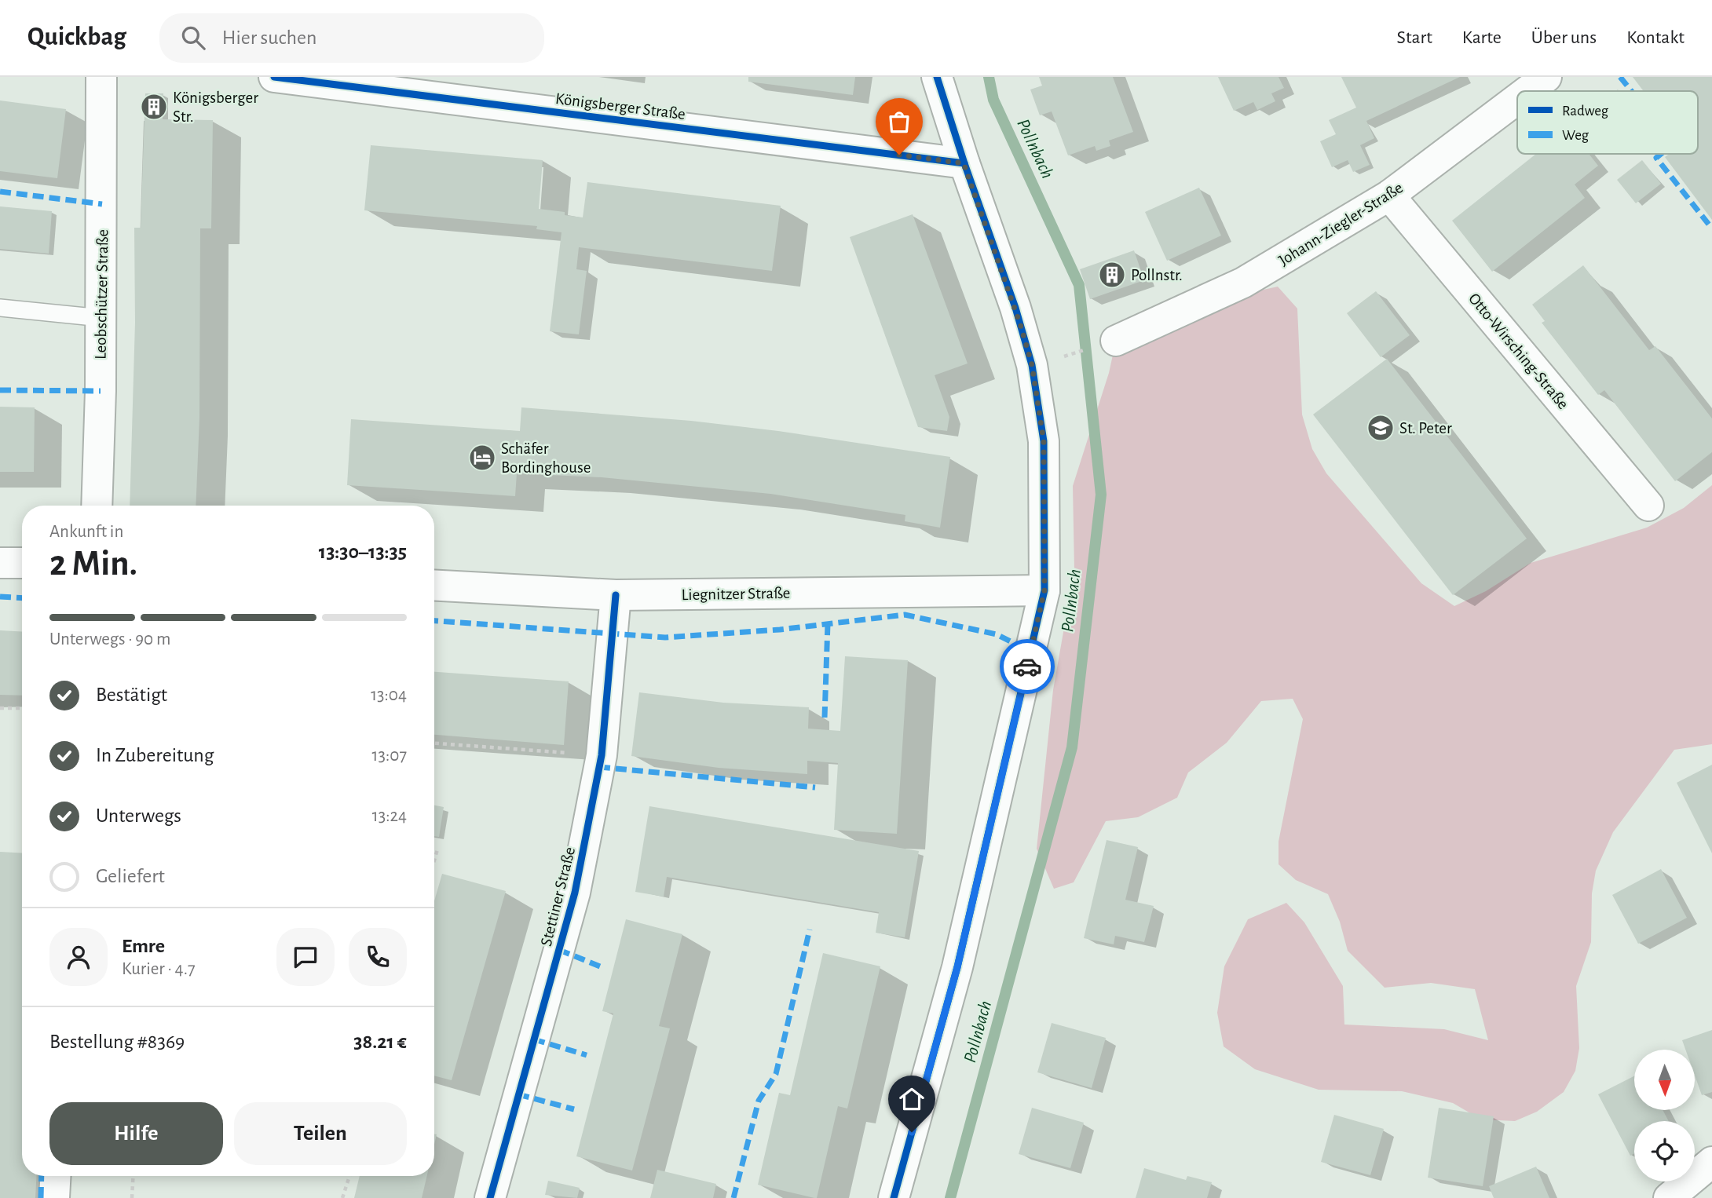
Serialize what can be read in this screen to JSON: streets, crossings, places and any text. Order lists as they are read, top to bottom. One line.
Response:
{"streets":{"street":["Königsberger Straße","Johann-Ziegler-Straße","Leobschützer Straße","Otto-Wirsching-Straße","Liegnitzer Straße","Stettiner Straße"]},"crossings":[["Johann-Ziegler-Straße","Otto-Wirsching-Straße"],["Liegnitzer Straße","Stettiner Straße"]],"water":["Pollnbach"],"places":{"building":["Königsberger Str.","Pollnstr."],"school or university":["St. Peter"],"hotel":["Schäfer Bordinghouse"]},"legend":["Radweg","Weg"],"north":"bottom","page":{"header":"Quickbag","search":"Hier suchen","nav":["Start","Karte","Über uns","Kontakt"],"heading":["2 Min.","Ankunft in","13:30–13:35"],"panel":["Emre","Kurier · 4.7","Bestellung #8369","38.21 €"],"bar":"Unterwegs · 90 m","list":[["Bestätigt","13:04"],["In Zubereitung","13:07"],["Unterwegs","13:24"],"Geliefert"],"buttons":["Hilfe","Teilen"]}}
